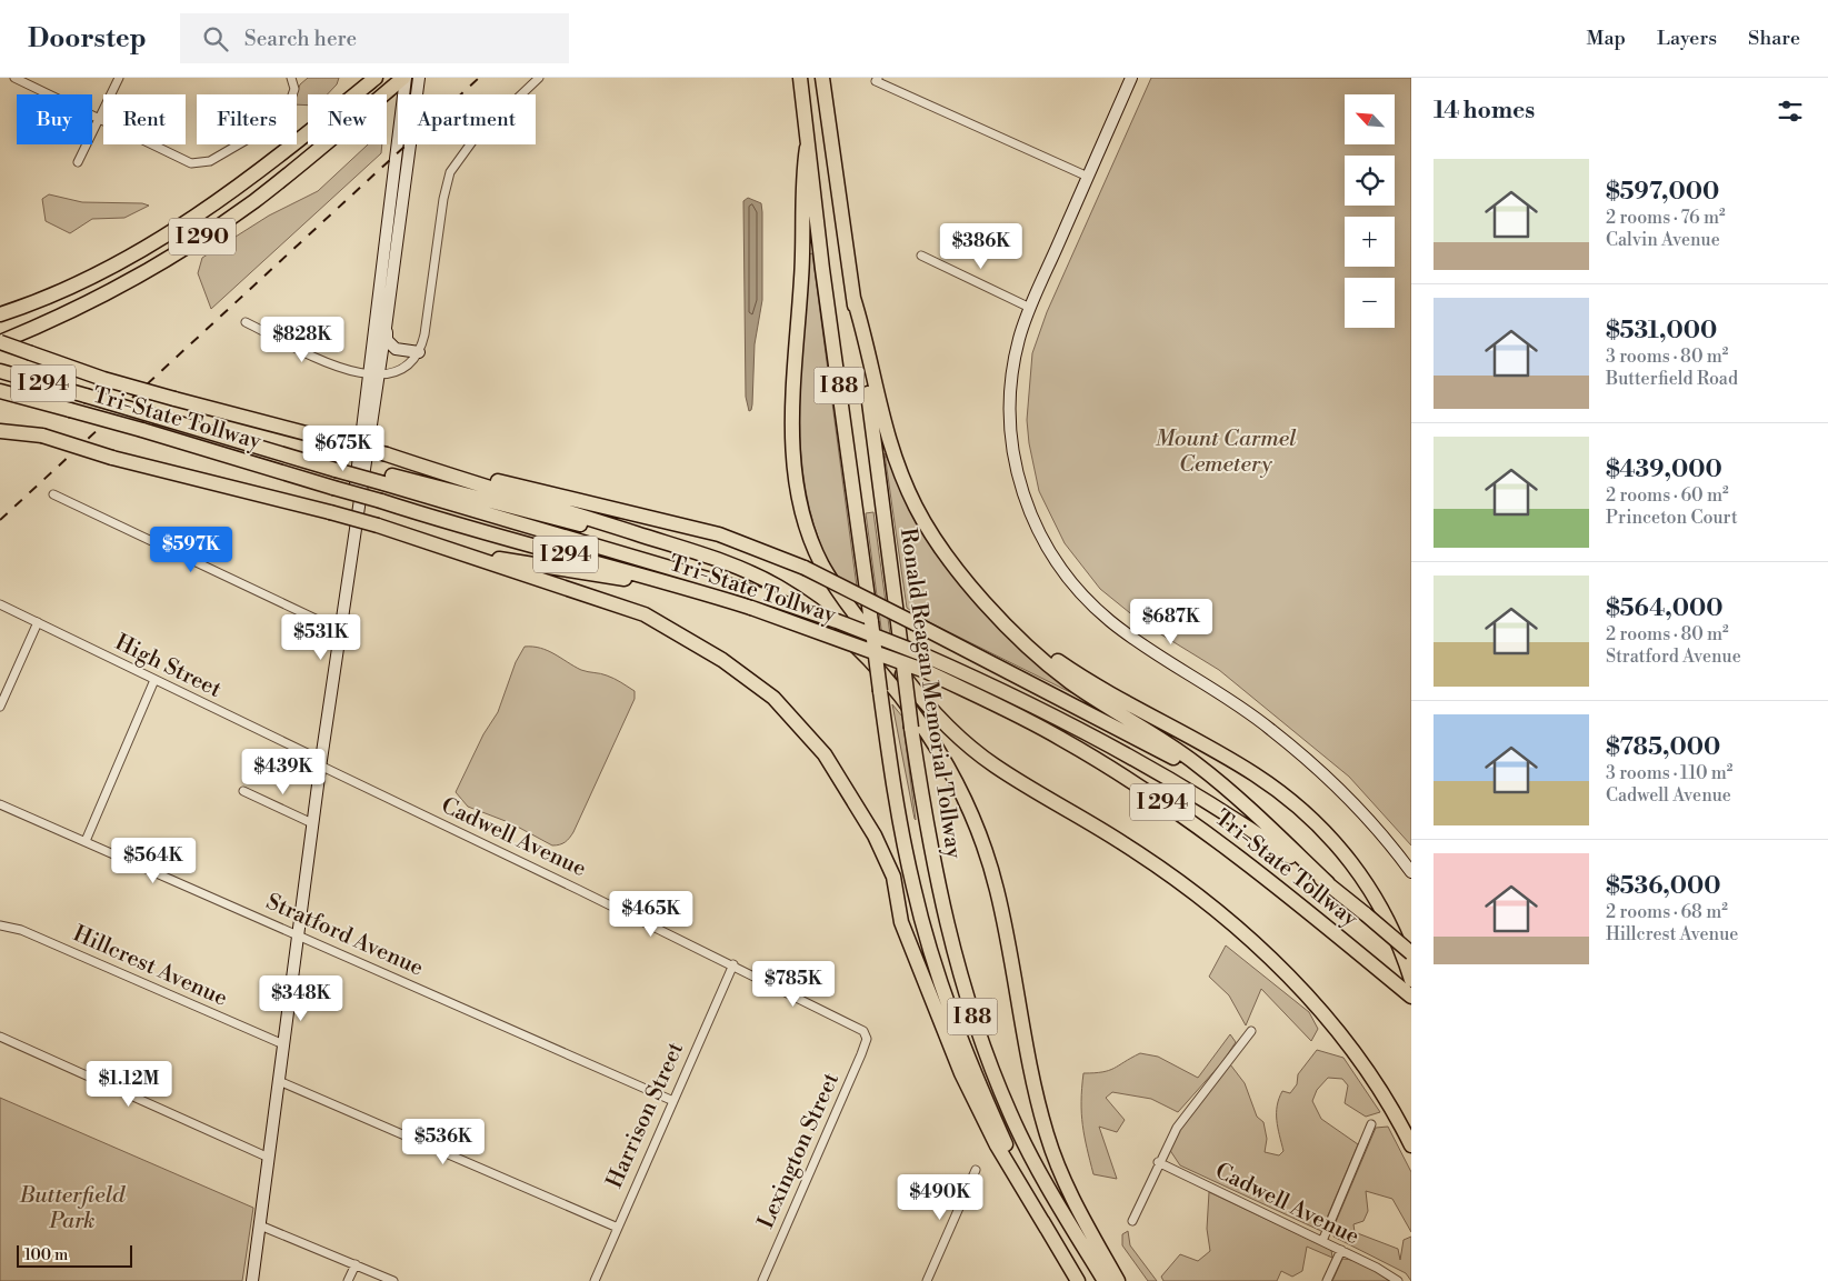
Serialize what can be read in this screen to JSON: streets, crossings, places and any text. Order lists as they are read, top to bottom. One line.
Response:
{"streets":{"highway":["I 290","I 294","I 88","Tri-State Tollway","Ronald Reagan Memorial Tollway"],"street":["High Street","Cadwell Avenue","Stratford Avenue","Hillcrest Avenue","Harrison Street","Lexington Street"]},"crossings":[["High Street","Cadwell Avenue"],["Cadwell Avenue","Harrison Street"],["Cadwell Avenue","Lexington Street"],["Stratford Avenue","Harrison Street"]],"parks":["Mount Carmel Cemetery","Butterfield Park"],"scale_bar":"100 m","north":"top left","page":{"header":"Doorstep","search":"Search here","nav":["Map","Layers","Share"],"heading":"14 homes","map_buttons":["+","−"],"chip":["Buy","Rent","Filters","New","Apartment"],"list":[{"name":"$597,000","note":"2 rooms · 76 m² · Calvin Avenue"},{"name":"$531,000","note":"3 rooms · 80 m² · Butterfield Road"},{"name":"$439,000","note":"2 rooms · 60 m² · Princeton Court"},{"name":"$564,000","note":"2 rooms · 80 m² · Stratford Avenue"},{"name":"$785,000","note":"3 rooms · 110 m² · Cadwell Avenue"},{"name":"$536,000","note":"2 rooms · 68 m² · Hillcrest Avenue"}],"price":["$386K","$828K","$675K","$597K","$687K","$531K","$439K","$564K","$465K","$785K","$348K","$1.12M","$536K","$490K"],"scale":"100 m"}}
